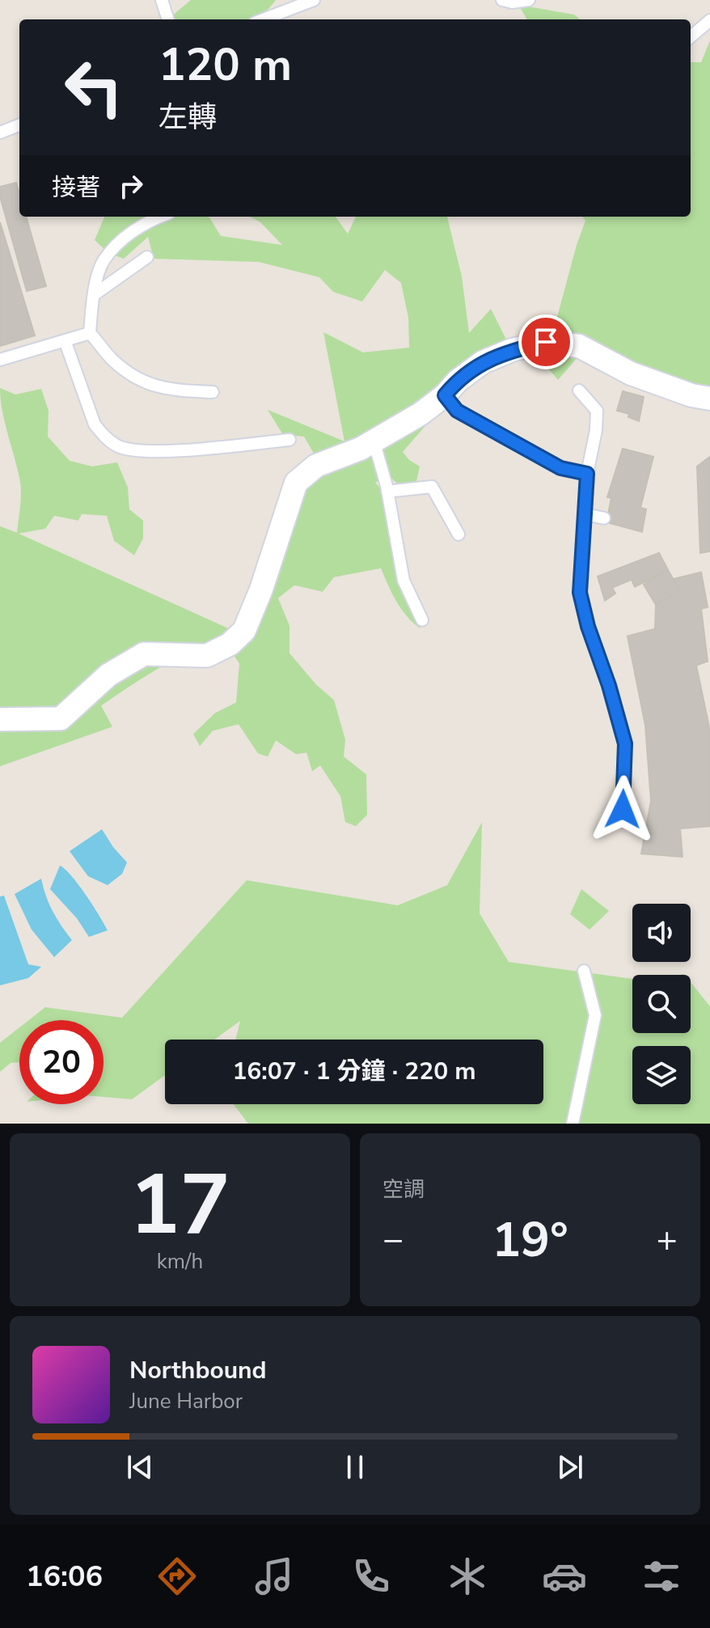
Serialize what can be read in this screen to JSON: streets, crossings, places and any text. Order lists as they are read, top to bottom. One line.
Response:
{"page":{"turn":["120 m","左轉"],"then":"接著","limit":"20","trip":"16:07 · 1 分鐘 · 220 m","tile":[["17","km/h"],"空調"],"heat":["−","19°","+"],"song":["Northbound","June Harbor"],"tabs":"16:06"}}
